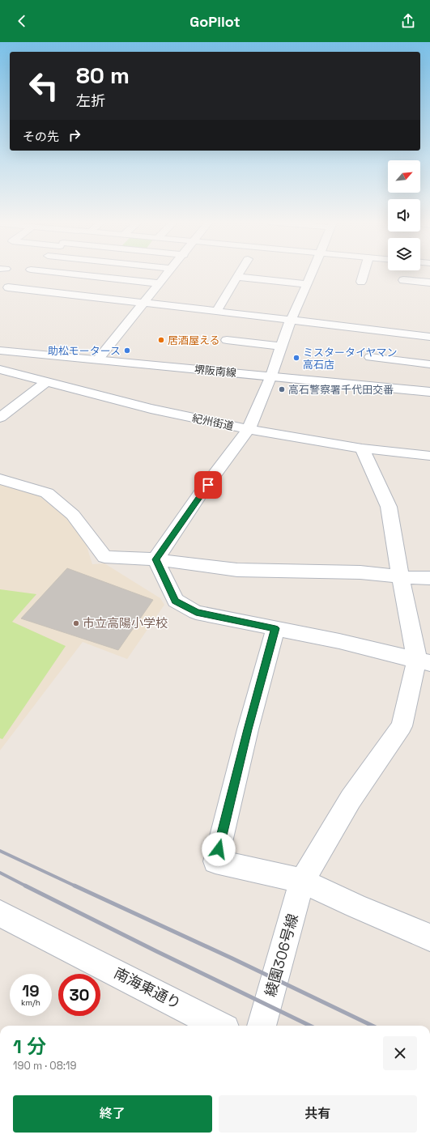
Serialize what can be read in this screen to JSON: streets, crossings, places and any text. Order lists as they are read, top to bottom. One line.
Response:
{"streets":{"street":["堺阪南線","紀州街道","綾園306号線","南海東通り"]},"places":["居酒屋える","助松モータース","ミスタータイヤマン 高石店","高石警察署千代田交番","市立高陽小学校"],"north":"top right","page":{"header":"GoPilot","turn":["80 m","左折"],"then":"その先","speed":"19 km/h","limit":"30","heading":["1 分","190 m · 08:19"],"buttons":["終了","共有"]}}
